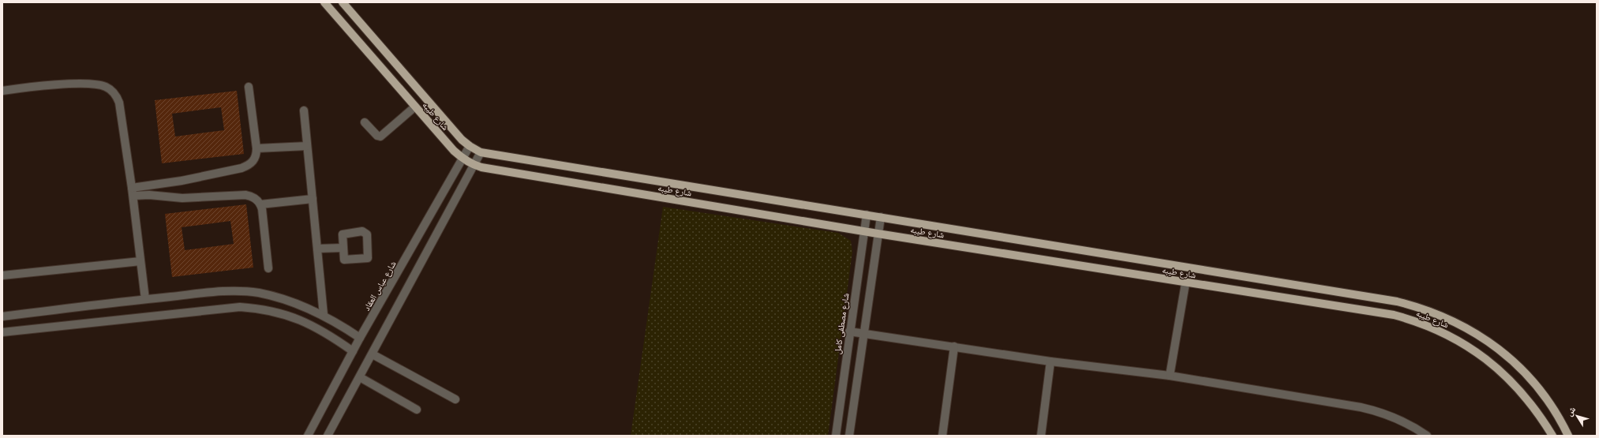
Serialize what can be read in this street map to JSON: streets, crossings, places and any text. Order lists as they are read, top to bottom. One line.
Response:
{"streets":{"main road":["شارع طيبه"],"street":["شارع عباس العقاد","شارع مصطفى كامل"]},"crossings":[["شارع طيبه","شارع عباس العقاد"],["شارع طيبه","شارع مصطفى كامل"]],"north":"top left"}
